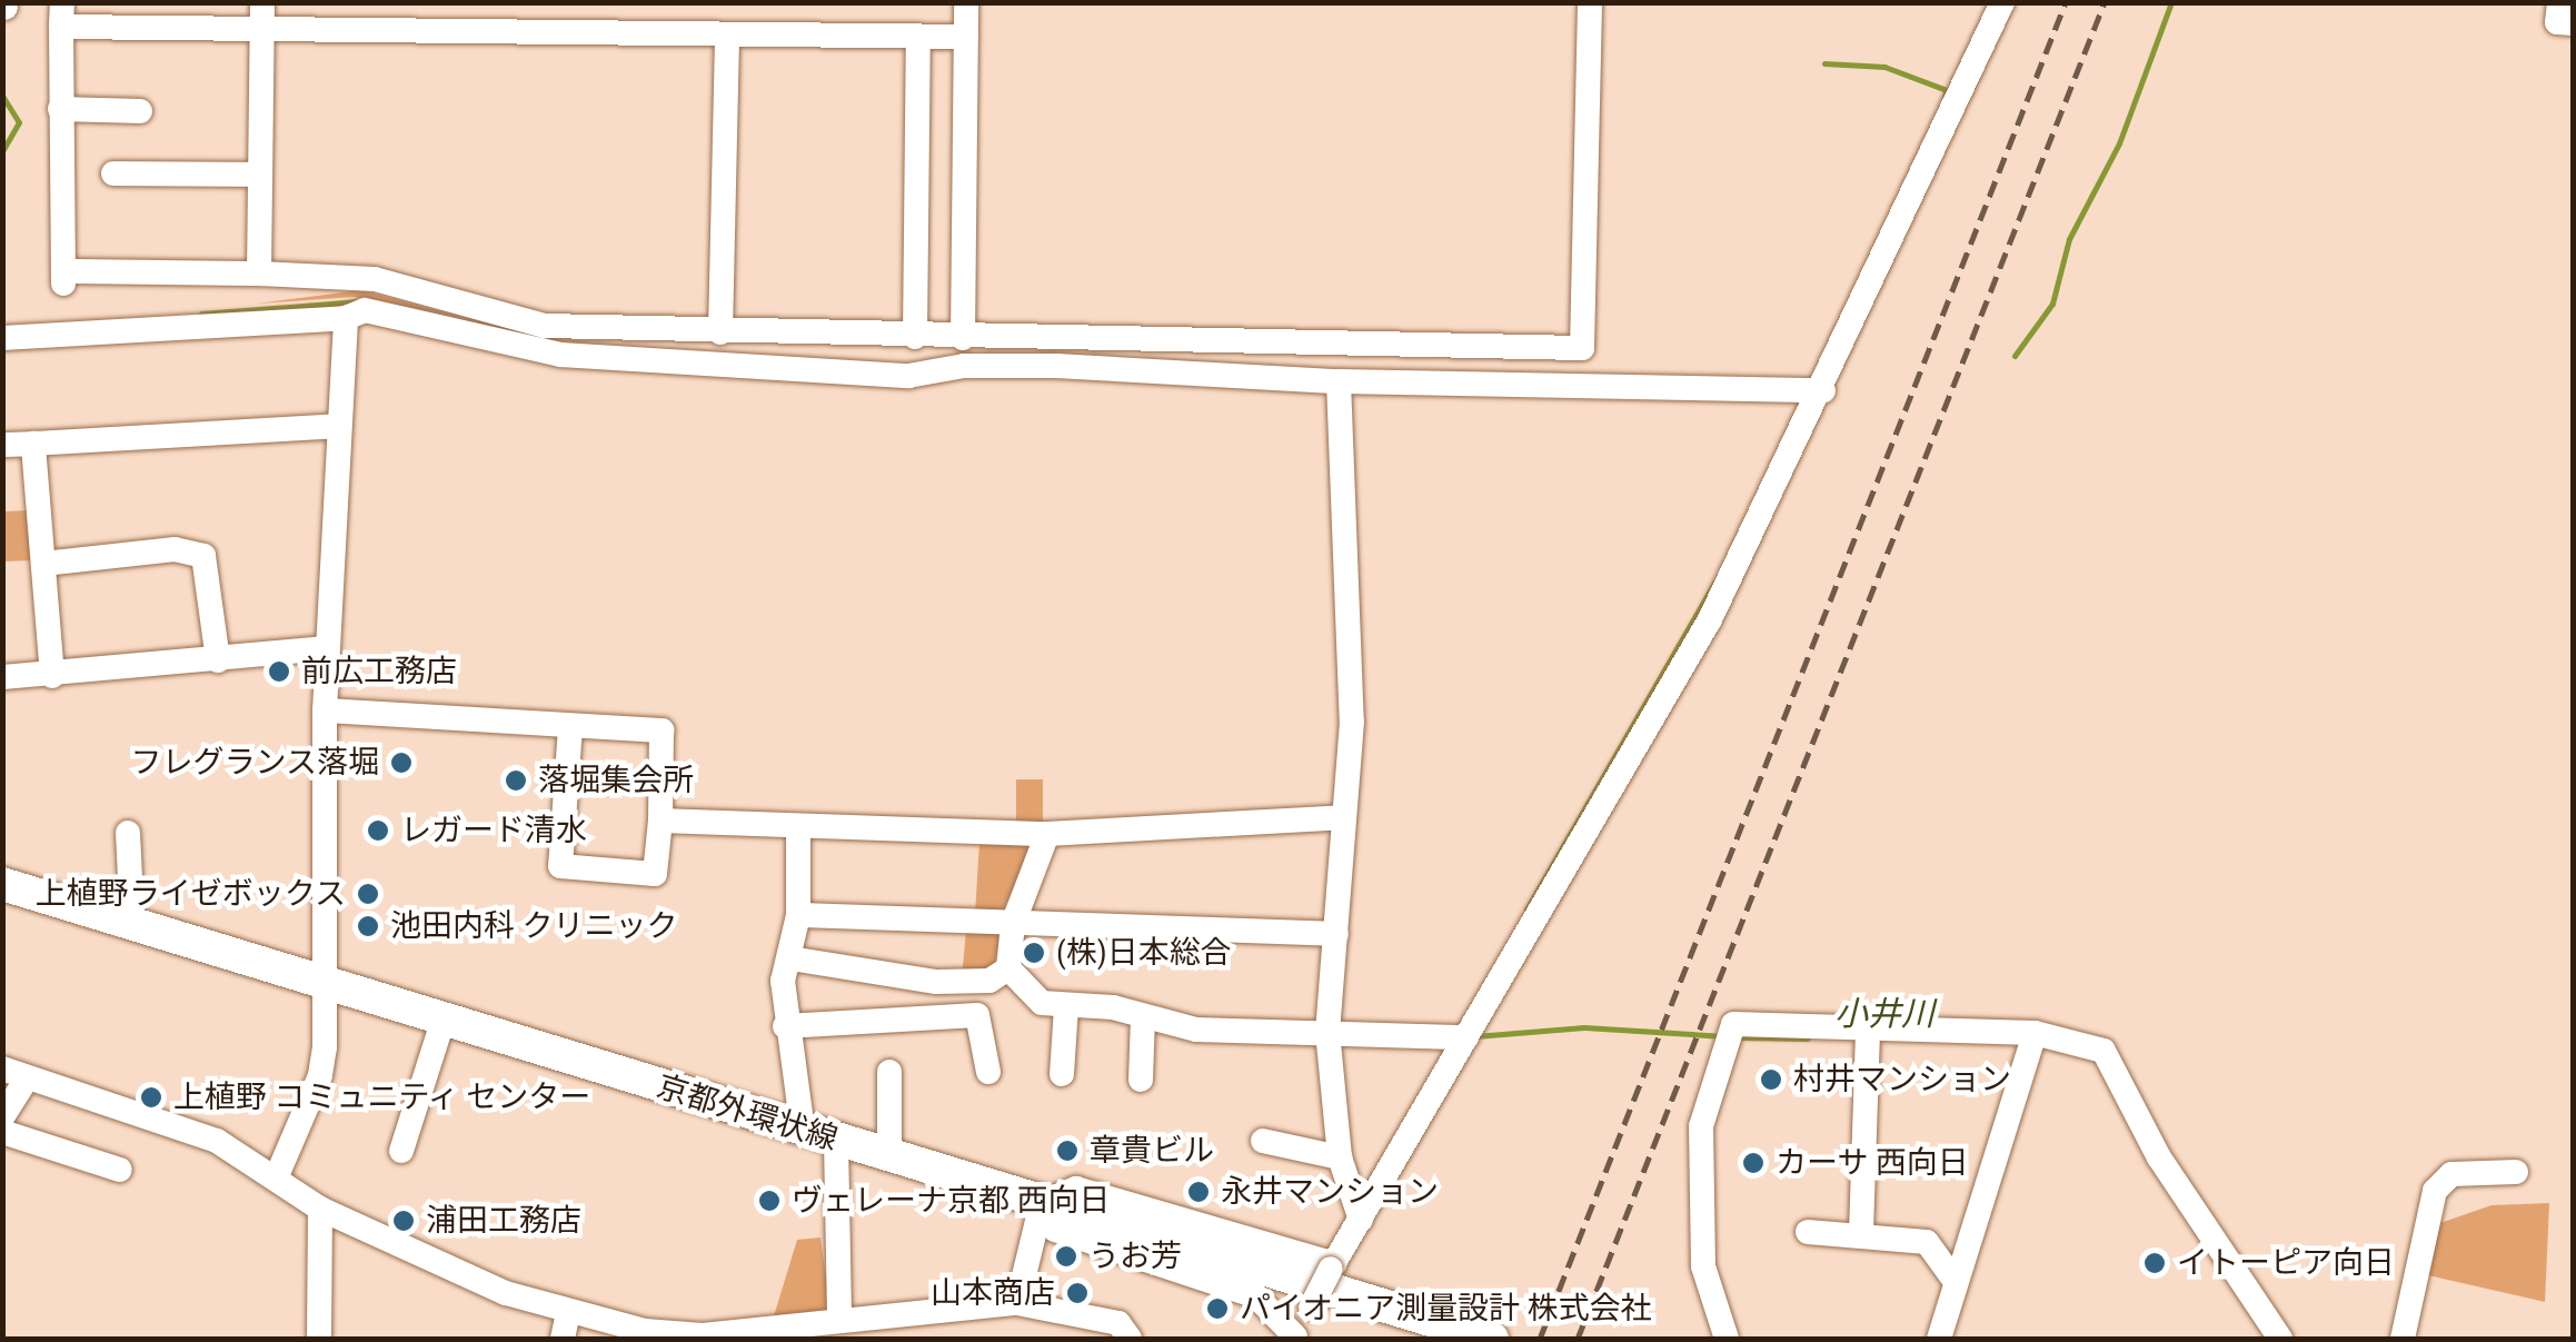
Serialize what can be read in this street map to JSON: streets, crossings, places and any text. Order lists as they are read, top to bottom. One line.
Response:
{"streets":{"main road":["京都外環状線"]},"water":["小井川"],"places":["前広工務店","フレグランス落堀","落堀集会所","レガード清水","上植野ライゼボックス","池田内科 クリニック","(株)日本総合","村井マンション","上植野 コミュニティ センター","章貴ビル","カーサ 西向日","永井マンション","ヴェレーナ京都 西向日","浦田工務店","うお芳","イトーピア向日","山本商店","パイオニア測量設計 株式会社"]}
